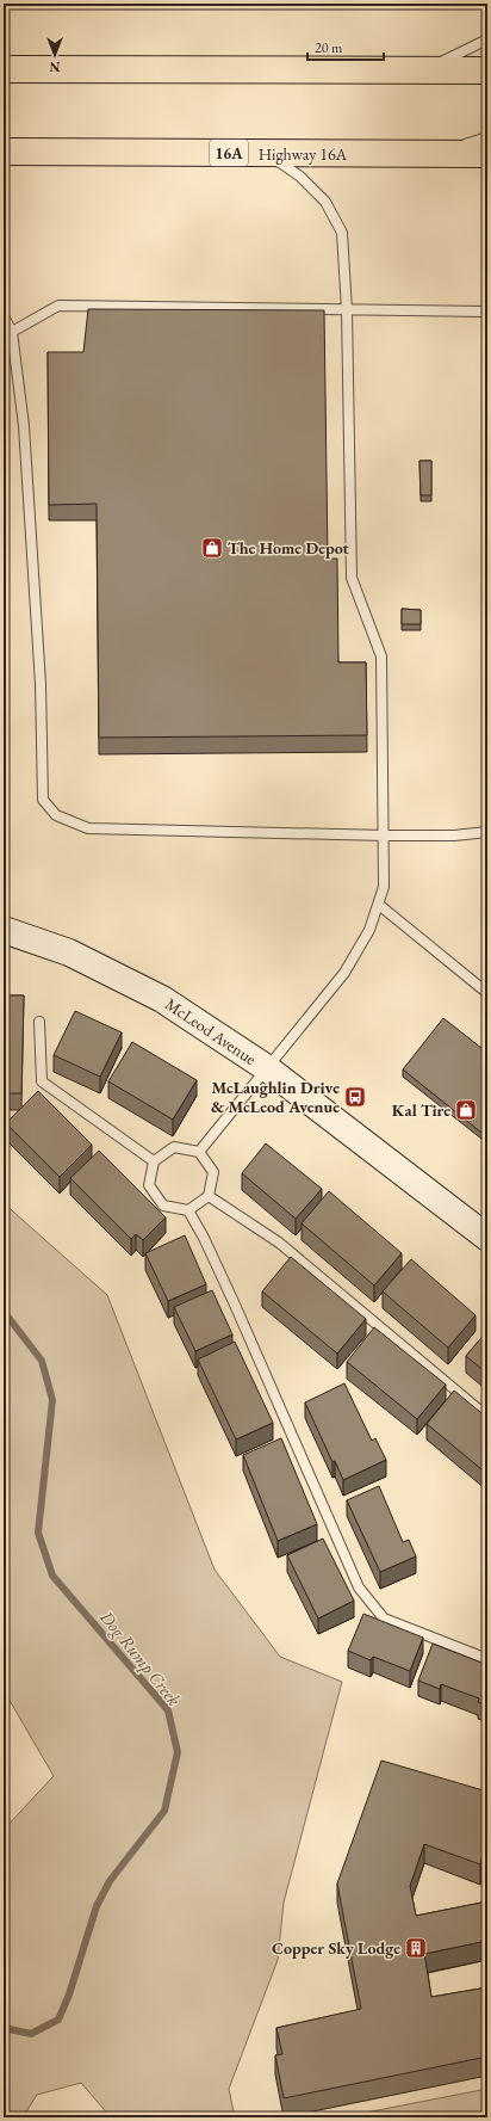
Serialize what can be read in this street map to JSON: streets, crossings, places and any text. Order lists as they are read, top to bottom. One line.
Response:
{"streets":{"main road":["16A","Highway 16A"],"street":["McLeod Avenue"]},"water":["Dog Rump Creek"],"places":{"shop":["The Home Depot","Kal Tire"],"bus stop":["McLaughlin Drive & McLeod Avenue"],"building":["Copper Sky Lodge"]},"scale_bar":"20 m","north":"bottom"}
